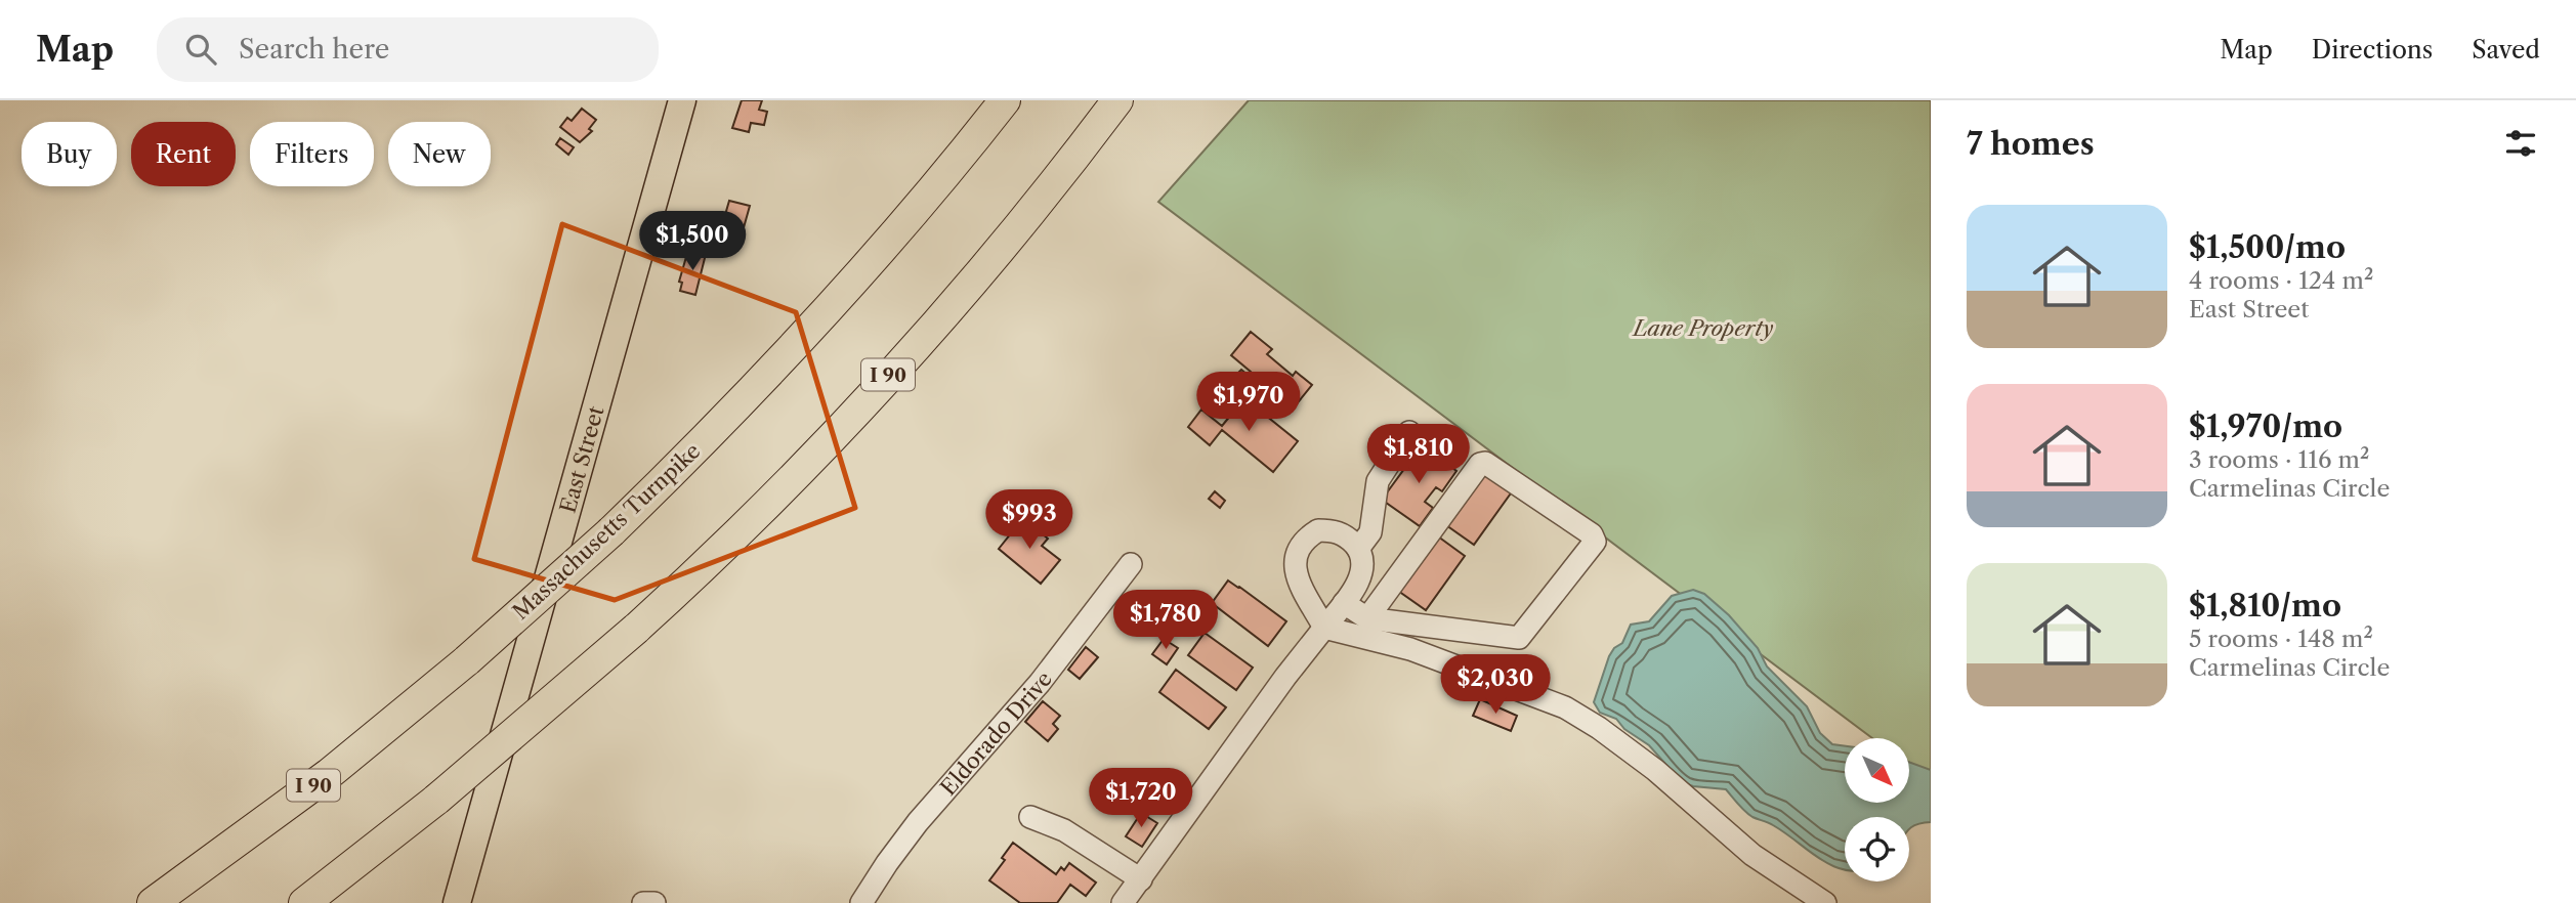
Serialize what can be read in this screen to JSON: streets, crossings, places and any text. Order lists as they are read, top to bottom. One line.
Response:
{"streets":{"highway":["I 90","Massachusetts Turnpike"],"main road":["East Street"],"street":["Eldorado Drive"]},"parks":["Lane Property"],"north":"bottom right","page":{"header":"Map","search":"Search here","nav":["Map","Directions","Saved"],"heading":"7 homes","chip":["Buy","Rent","Filters","New"],"list":[{"name":"$1,500/mo","note":"4 rooms · 124 m² · East Street"},{"name":"$1,970/mo","note":"3 rooms · 116 m² · Carmelinas Circle"},{"name":"$1,810/mo","note":"5 rooms · 148 m² · Carmelinas Circle"}],"price":["$1,500","$1,970","$1,810","$993","$1,780","$2,030","$1,720"]}}
